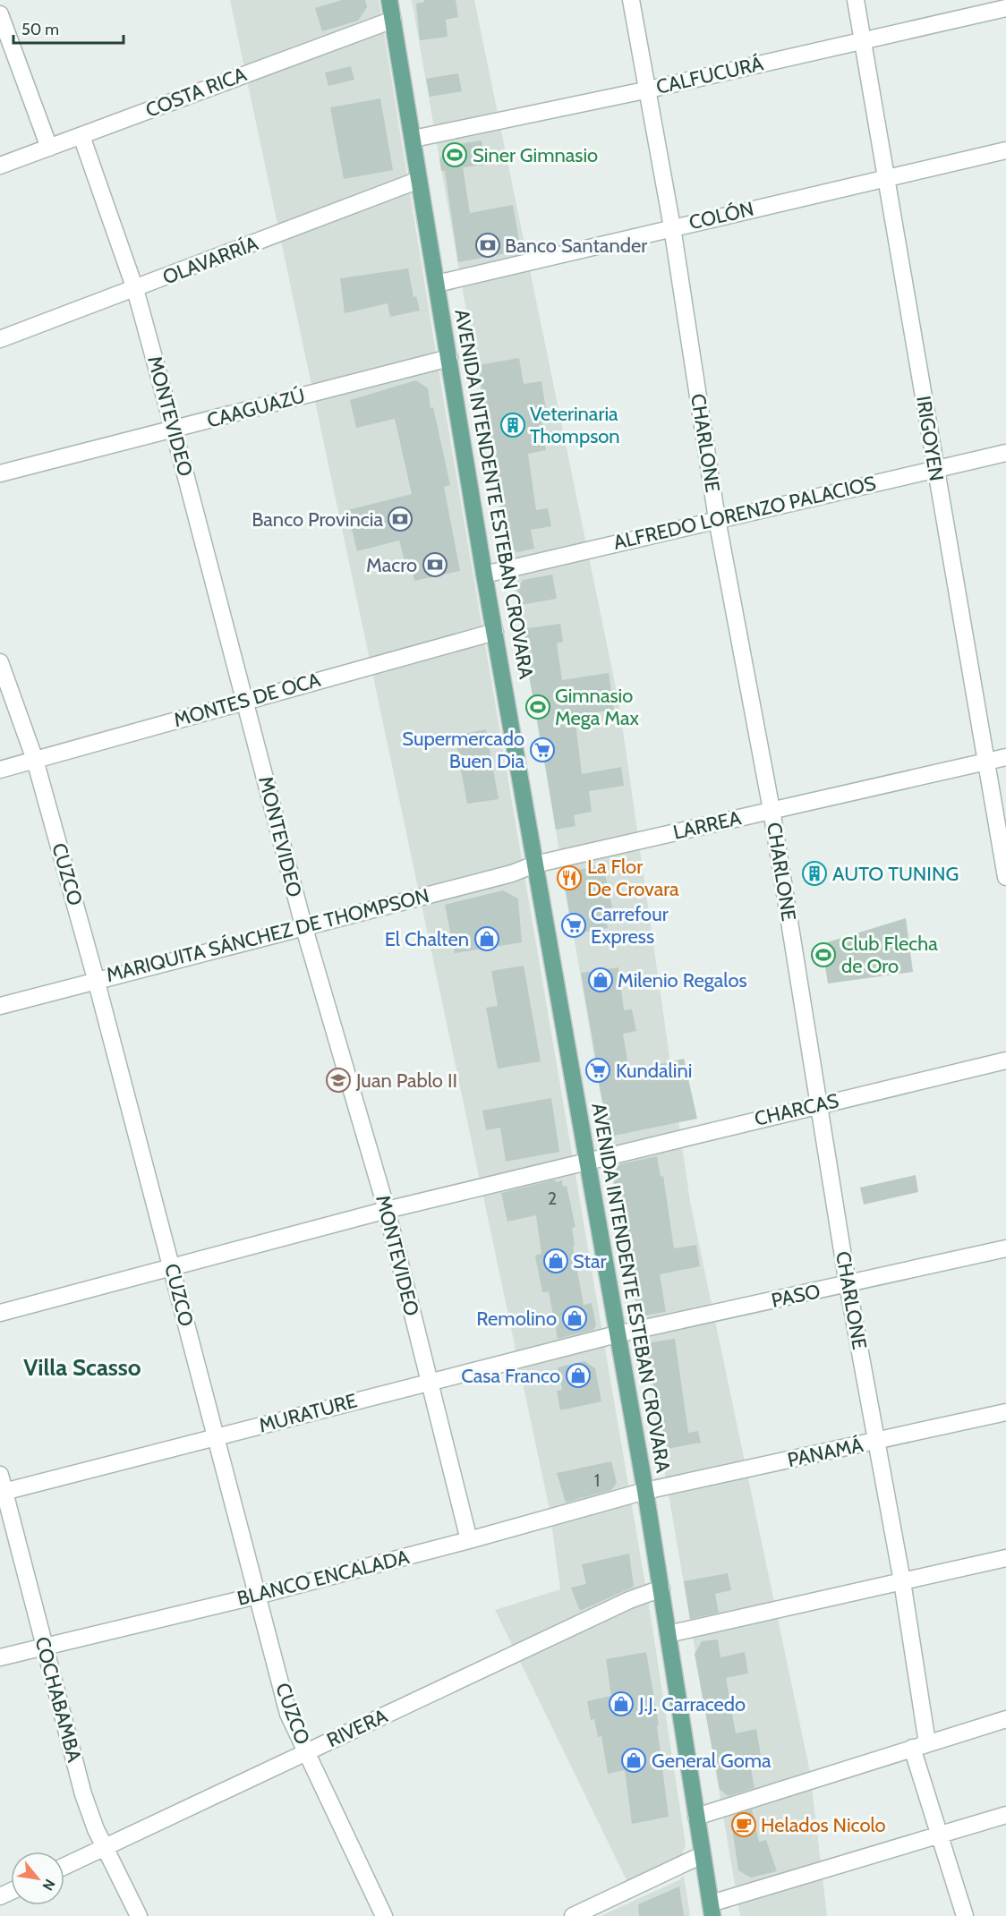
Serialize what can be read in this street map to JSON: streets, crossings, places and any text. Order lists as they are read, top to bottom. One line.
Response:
{"streets":{"main road":["AVENIDA INTENDENTE ESTEBAN CROVARA"],"street":["CALFUCURÁ","COSTA RICA","COLÓN","OLAVARRÍA","CAAGUAZÚ","MONTEVIDEO","IRIGOYEN","CHARLONE","ALFREDO LORENZO PALACIOS","MONTES DE OCA","LARREA","CUZCO","MARIQUITA SÁNCHEZ DE THOMPSON","CHARCAS","PASO","MURATURE","PANAMÁ","BLANCO ENCALADA","COCHABAMBA","RIVERA"]},"crossings":[["CALFUCURÁ","IRIGOYEN"],["CALFUCURÁ","CHARLONE"],["CALFUCURÁ","AVENIDA INTENDENTE ESTEBAN CROVARA"],["COSTA RICA","MONTEVIDEO"],["COSTA RICA","AVENIDA INTENDENTE ESTEBAN CROVARA"],["COLÓN","IRIGOYEN"],["COLÓN","CHARLONE"],["COLÓN","AVENIDA INTENDENTE ESTEBAN CROVARA"],["OLAVARRÍA","MONTEVIDEO"],["OLAVARRÍA","AVENIDA INTENDENTE ESTEBAN CROVARA"],["CAAGUAZÚ","MONTEVIDEO"],["CAAGUAZÚ","AVENIDA INTENDENTE ESTEBAN CROVARA"],["MONTEVIDEO","MONTES DE OCA"],["MONTEVIDEO","MARIQUITA SÁNCHEZ DE THOMPSON"],["MONTEVIDEO","CHARCAS"],["MONTEVIDEO","MURATURE"],["MONTEVIDEO","BLANCO ENCALADA"],["IRIGOYEN","ALFREDO LORENZO PALACIOS"],["IRIGOYEN","LARREA"],["CHARLONE","ALFREDO LORENZO PALACIOS"],["CHARLONE","LARREA"],["CHARLONE","CHARCAS"],["CHARLONE","PASO"],["CHARLONE","PANAMÁ"],["AVENIDA INTENDENTE ESTEBAN CROVARA","ALFREDO LORENZO PALACIOS"],["AVENIDA INTENDENTE ESTEBAN CROVARA","MONTES DE OCA"],["AVENIDA INTENDENTE ESTEBAN CROVARA","LARREA"],["AVENIDA INTENDENTE ESTEBAN CROVARA","MARIQUITA SÁNCHEZ DE THOMPSON"],["AVENIDA INTENDENTE ESTEBAN CROVARA","CHARCAS"],["AVENIDA INTENDENTE ESTEBAN CROVARA","PASO"],["AVENIDA INTENDENTE ESTEBAN CROVARA","MURATURE"],["AVENIDA INTENDENTE ESTEBAN CROVARA","PANAMÁ"],["AVENIDA INTENDENTE ESTEBAN CROVARA","BLANCO ENCALADA"],["AVENIDA INTENDENTE ESTEBAN CROVARA","RIVERA"],["MONTES DE OCA","CUZCO"],["LARREA","MARIQUITA SÁNCHEZ DE THOMPSON"],["CUZCO","MARIQUITA SÁNCHEZ DE THOMPSON"],["CUZCO","CHARCAS"],["CUZCO","MURATURE"],["CUZCO","BLANCO ENCALADA"],["CUZCO","RIVERA"],["PASO","MURATURE"],["MURATURE","COCHABAMBA"],["PANAMÁ","BLANCO ENCALADA"],["BLANCO ENCALADA","COCHABAMBA"],["COCHABAMBA","RIVERA"]],"districts":["Villa Scasso"],"places":{"sports":["Siner Gimnasio","Gimnasio Mega Max","Club Flecha de Oro"],"bank":["Banco Santander","Banco Provincia","Macro"],"building":["Veterinaria Thompson","AUTO TUNING"],"supermarket":["Supermercado Buen Dia","Carrefour Express","Kundalini"],"restaurant":["La Flor De Crovara"],"shop":["El Chalten","Milenio Regalos","Star","Remolino","Casa Franco","J.J. Carracedo","General Goma"],"school or university":["Juan Pablo II"],"cafe":["Helados Nicolo"]},"house_numbers":["2","1"],"scale_bar":"50 m","north":"bottom right"}
